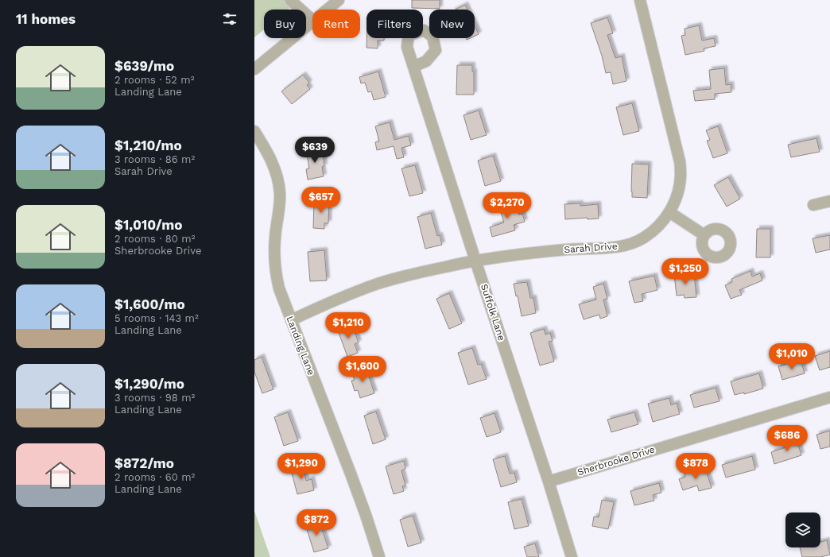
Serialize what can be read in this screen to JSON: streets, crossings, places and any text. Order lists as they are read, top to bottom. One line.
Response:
{"streets":{"street":["Sarah Drive","Suffolk Lane","Landing Lane","Sherbrooke Drive"]},"crossings":[["Sarah Drive","Suffolk Lane"],["Sarah Drive","Landing Lane"],["Suffolk Lane","Sherbrooke Drive"]],"page":{"heading":"11 homes","chip":["Buy","Rent","Filters","New"],"list":[{"name":"$639/mo","note":"2 rooms · 52 m² · Landing Lane"},{"name":"$1,210/mo","note":"3 rooms · 86 m² · Sarah Drive"},{"name":"$1,010/mo","note":"2 rooms · 80 m² · Sherbrooke Drive"},{"name":"$1,600/mo","note":"5 rooms · 143 m² · Landing Lane"},{"name":"$1,290/mo","note":"3 rooms · 98 m² · Landing Lane"},{"name":"$872/mo","note":"2 rooms · 60 m² · Landing Lane"}],"price":["$639","$657","$2,270","$1,250","$1,210","$1,010","$1,600","$686","$1,290","$878","$872"]}}
